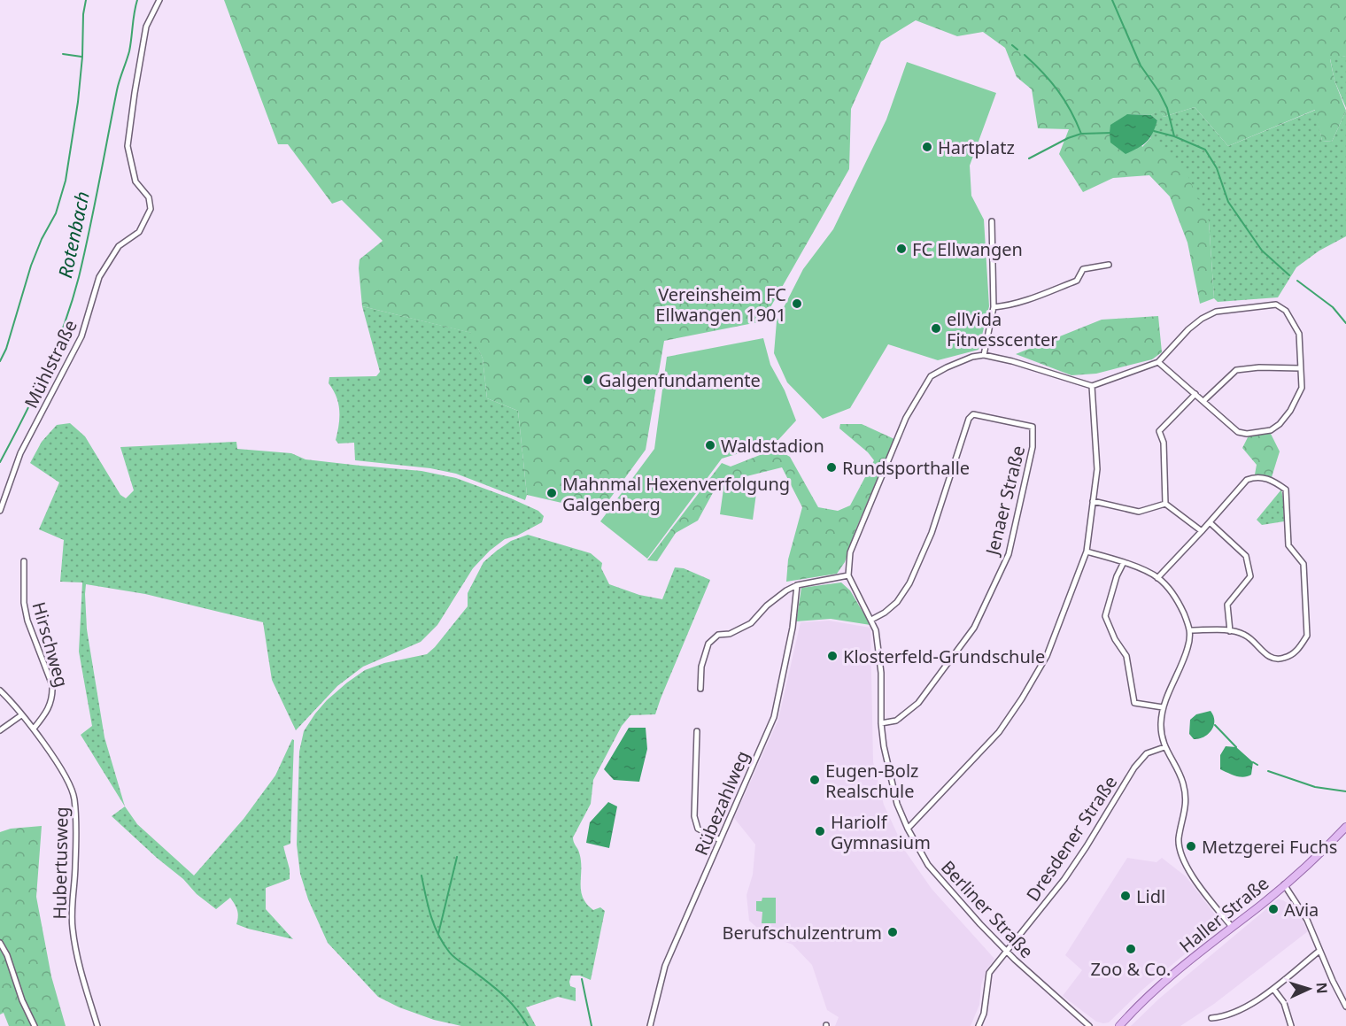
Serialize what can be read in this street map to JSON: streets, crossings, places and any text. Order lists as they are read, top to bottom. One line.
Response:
{"streets":{"main road":["Haller Straße"],"street":["Mühlstraße","Jenaer Straße","Hirschweg","Rübezahlweg","Dresdener Straße","Hubertusweg","Berliner Straße"]},"crossings":[["Jenaer Straße","Berliner Straße"],["Hirschweg","Hubertusweg"],["Dresdener Straße","Berliner Straße"]],"water":["Rotenbach"],"places":["Hartplatz","FC Ellwangen","Vereinsheim FC Ellwangen 1901","ellVida Fitnesscenter","Galgenfundamente","Waldstadion","Rundsporthalle","Mahnmal Hexenverfolgung Galgenberg","Klosterfeld-Grundschule","Eugen-Bolz Realschule","Hariolf Gymnasium","Metzgerei Fuchs","Lidl","Avia","Berufschulzentrum","Zoo & Co."],"north":"right"}
